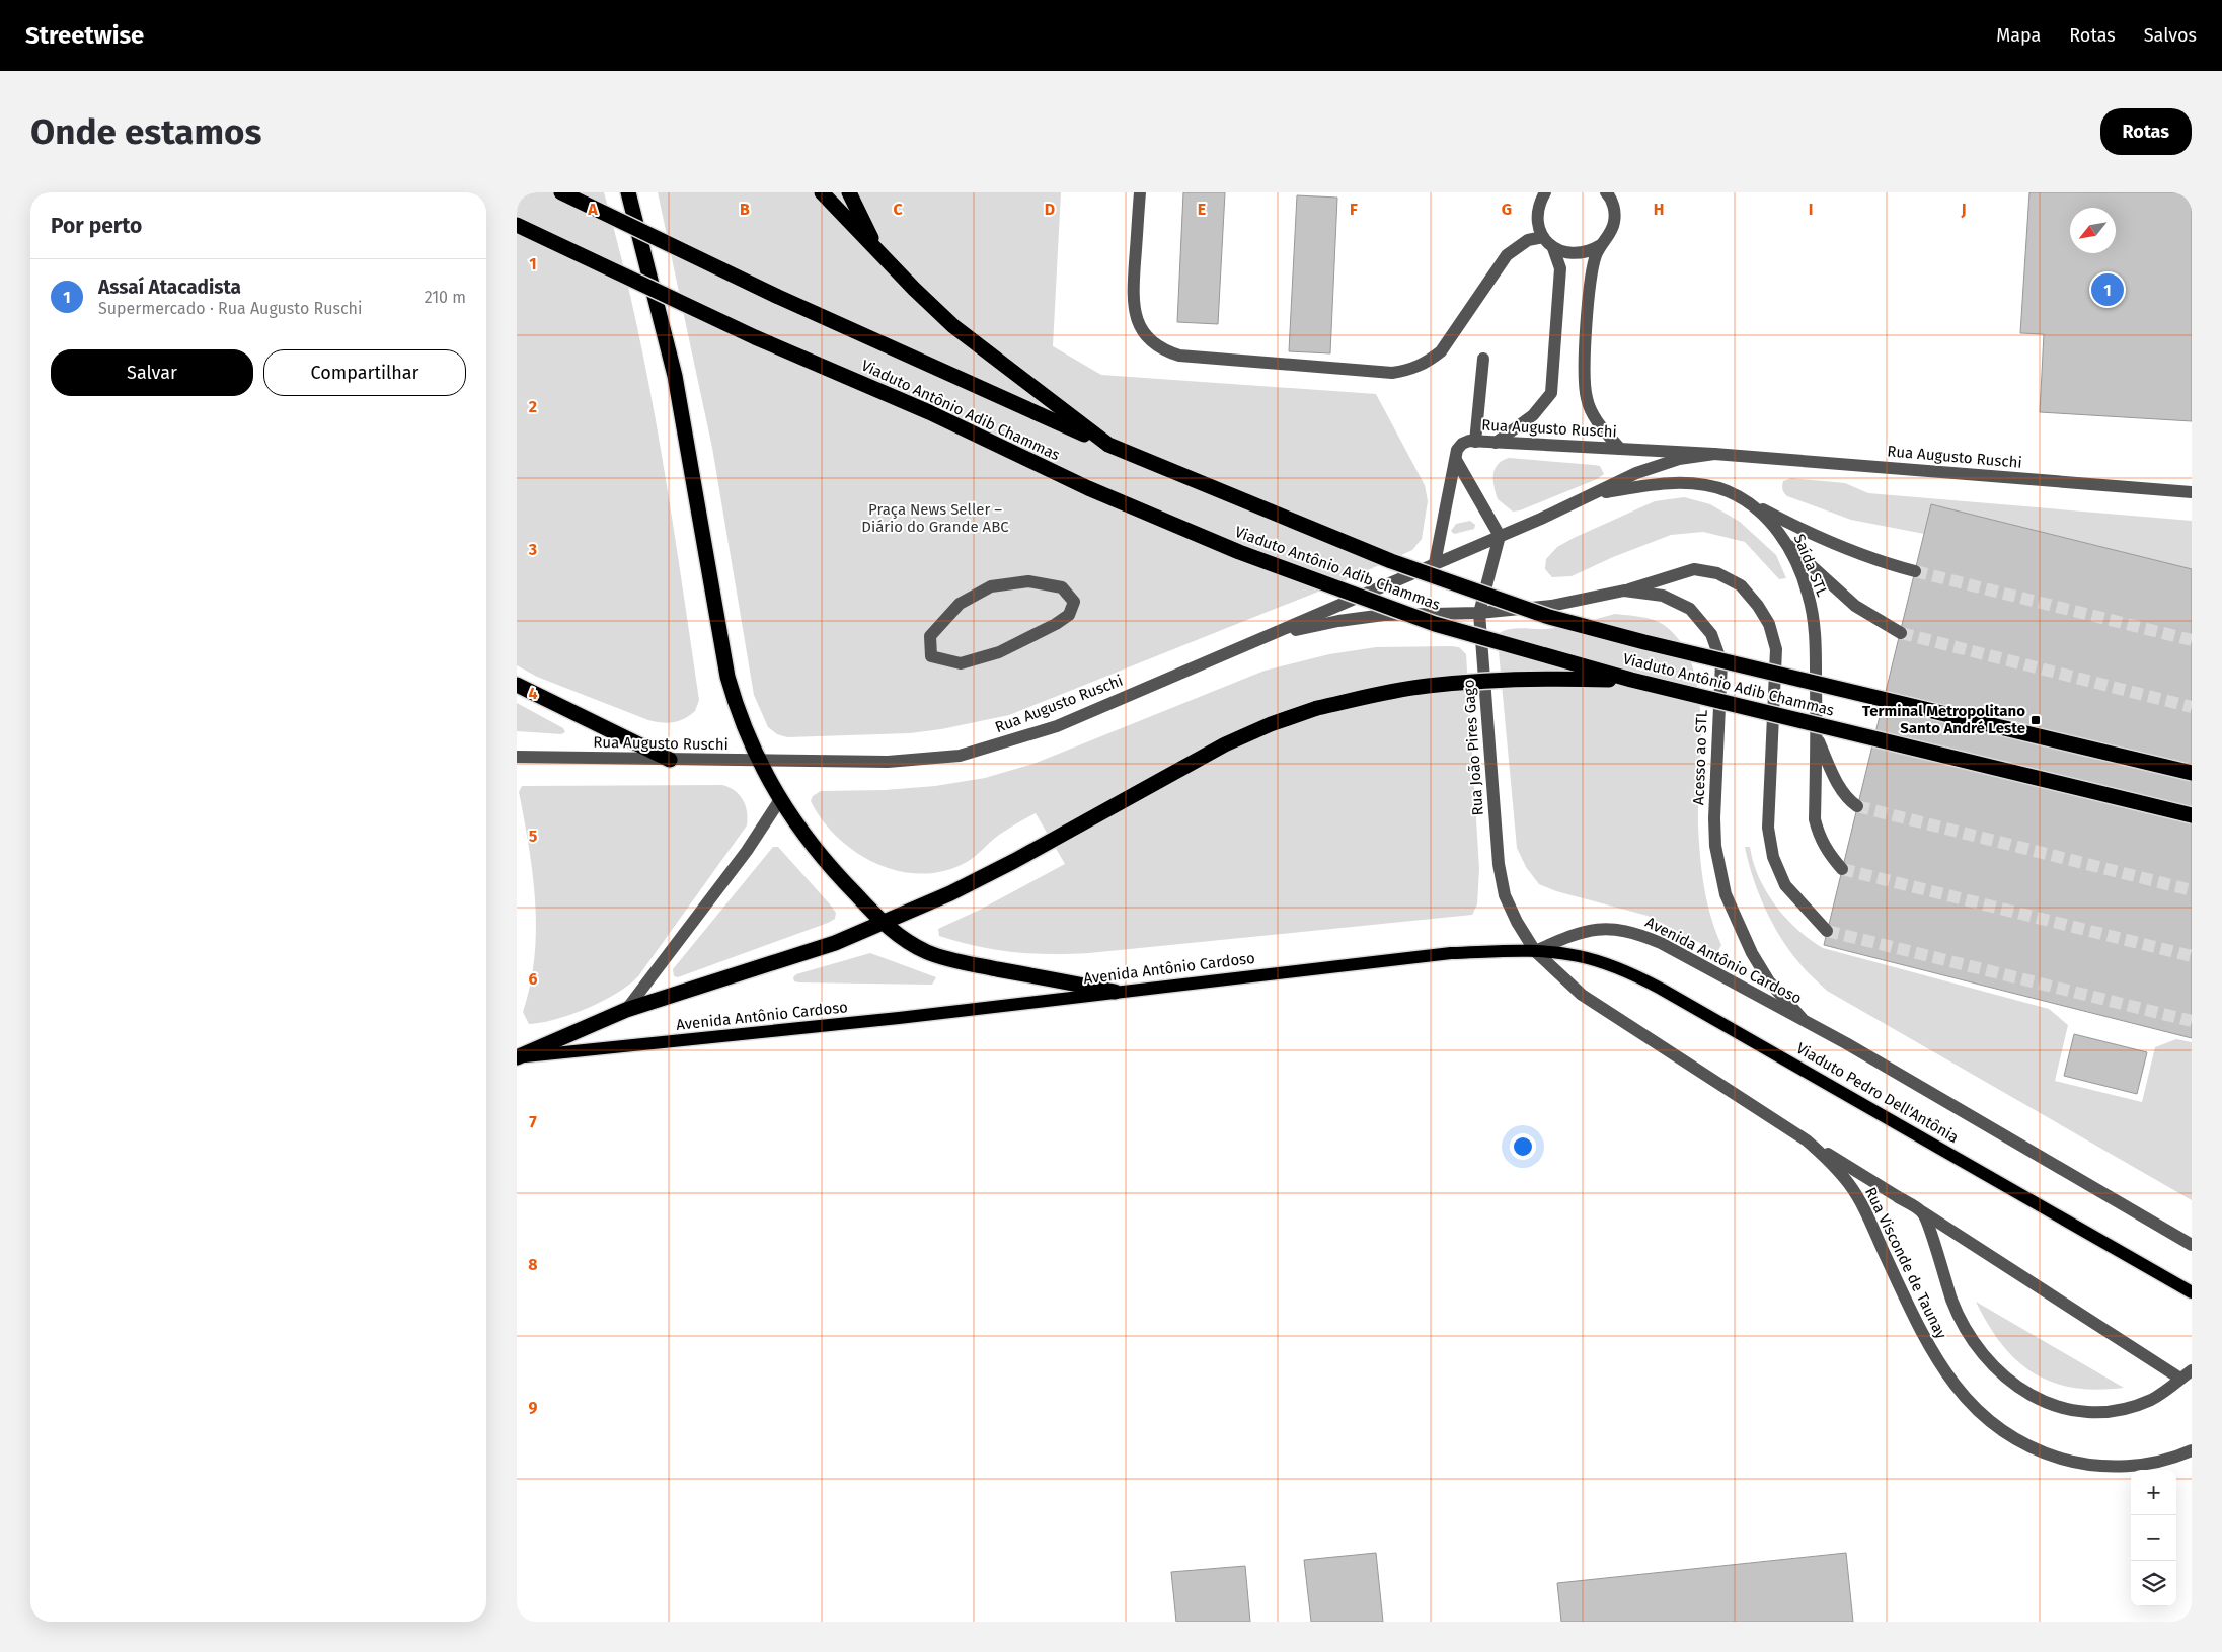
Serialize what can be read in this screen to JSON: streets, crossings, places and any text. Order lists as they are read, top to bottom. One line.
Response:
{"streets":{"highway":["Viaduto Antônio Adib Chammas"],"main road":["Avenida Antônio Cardoso","Viaduto Pedro Dell'Antônia"],"street":["Rua Augusto Ruschi","Saída STL","Rua João Pires Gago","Acesso ao STL","Rua Visconde de Taunay"]},"crossings":[["Rua Augusto Ruschi","Saída STL"],["Rua Augusto Ruschi","Rua João Pires Gago"],["Rua Augusto Ruschi","Acesso ao STL"],["Rua João Pires Gago","Acesso ao STL"],["Rua João Pires Gago","Avenida Antônio Cardoso"],["Rua João Pires Gago","Viaduto Pedro Dell'Antônia"],["Rua João Pires Gago","Rua Visconde de Taunay"],["Acesso ao STL","Avenida Antônio Cardoso"],["Acesso ao STL","Viaduto Pedro Dell'Antônia"],["Avenida Antônio Cardoso","Viaduto Pedro Dell'Antônia"],["Avenida Antônio Cardoso","Rua Visconde de Taunay"],["Viaduto Pedro Dell'Antônia","Rua Visconde de Taunay"]],"parks":["Praça News Seller – Diário do Grande ABC"],"places":{"transit":["Terminal Metropolitano Santo André Leste"]},"north":"bottom left","page":{"header":"Streetwise","nav":["Mapa","Rotas","Salvos"],"buttons":["Rotas",["Salvar","Compartilhar"]],"title":"Onde estamos","heading":"Por perto","list":[{"mark":"1","name":"Assaí Atacadista","note":"Supermercado · Rua Augusto Ruschi","value":"210 m"}],"pins":"1","map_buttons":["+","−"]},"grid":{"columns":["A","B","C","D","E","F","G","H","I","J"],"rows":["1","2","3","4","5","6","7","8","9"]}}
